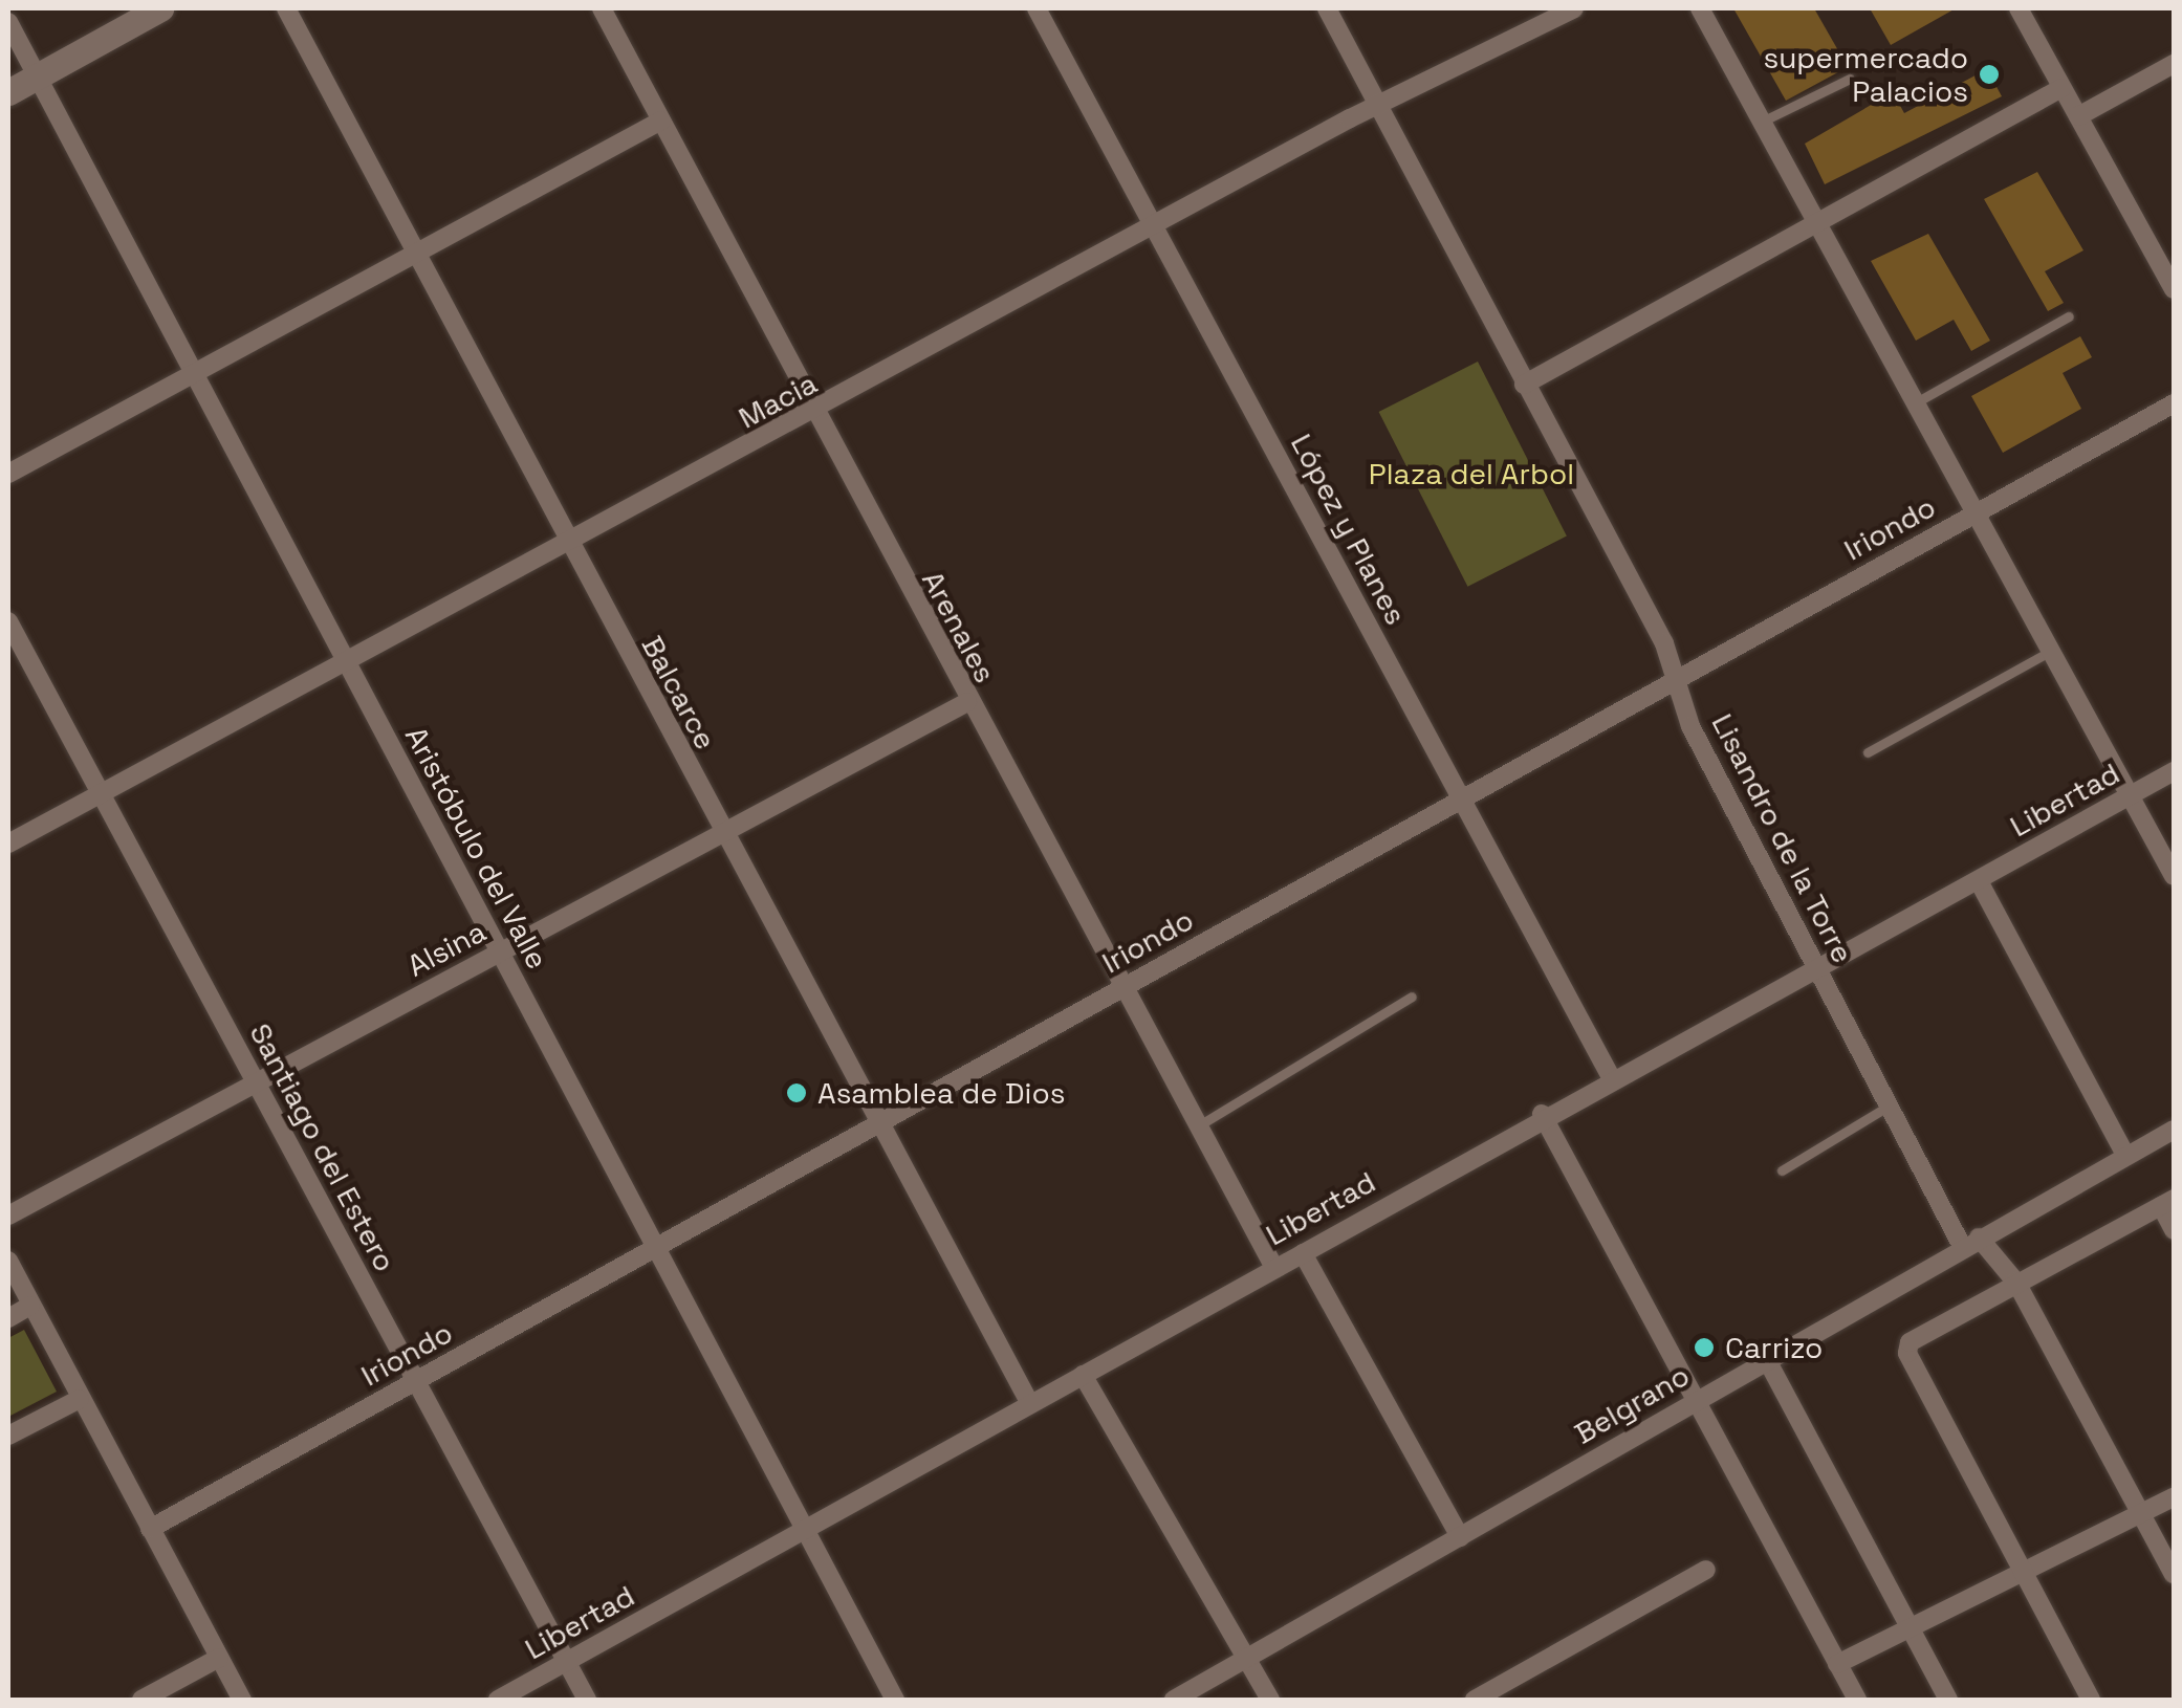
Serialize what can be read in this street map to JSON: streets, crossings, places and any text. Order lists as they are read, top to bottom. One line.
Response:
{"streets":{"street":["Macia","Iriondo","López y Planes","Arenales","Balcarce","Libertad","Lisandro de la Torre","Aristóbulo del Valle","Alsina","Santiago del Estero","Belgrano"]},"crossings":[["Macia","López y Planes"],["Macia","Arenales"],["Macia","Balcarce"],["Macia","Lisandro de la Torre"],["Macia","Aristóbulo del Valle"],["Macia","Santiago del Estero"],["Iriondo","López y Planes"],["Iriondo","Arenales"],["Iriondo","Balcarce"],["Iriondo","Lisandro de la Torre"],["Iriondo","Aristóbulo del Valle"],["Iriondo","Santiago del Estero"],["López y Planes","Libertad"],["Arenales","Libertad"],["Arenales","Alsina"],["Balcarce","Libertad"],["Balcarce","Alsina"],["Libertad","Lisandro de la Torre"],["Libertad","Aristóbulo del Valle"],["Libertad","Santiago del Estero"],["Lisandro de la Torre","Belgrano"],["Aristóbulo del Valle","Alsina"],["Alsina","Santiago del Estero"]],"parks":["Plaza del Arbol"],"places":["supermercado Palacios","Asamblea de Dios","Carrizo"]}
